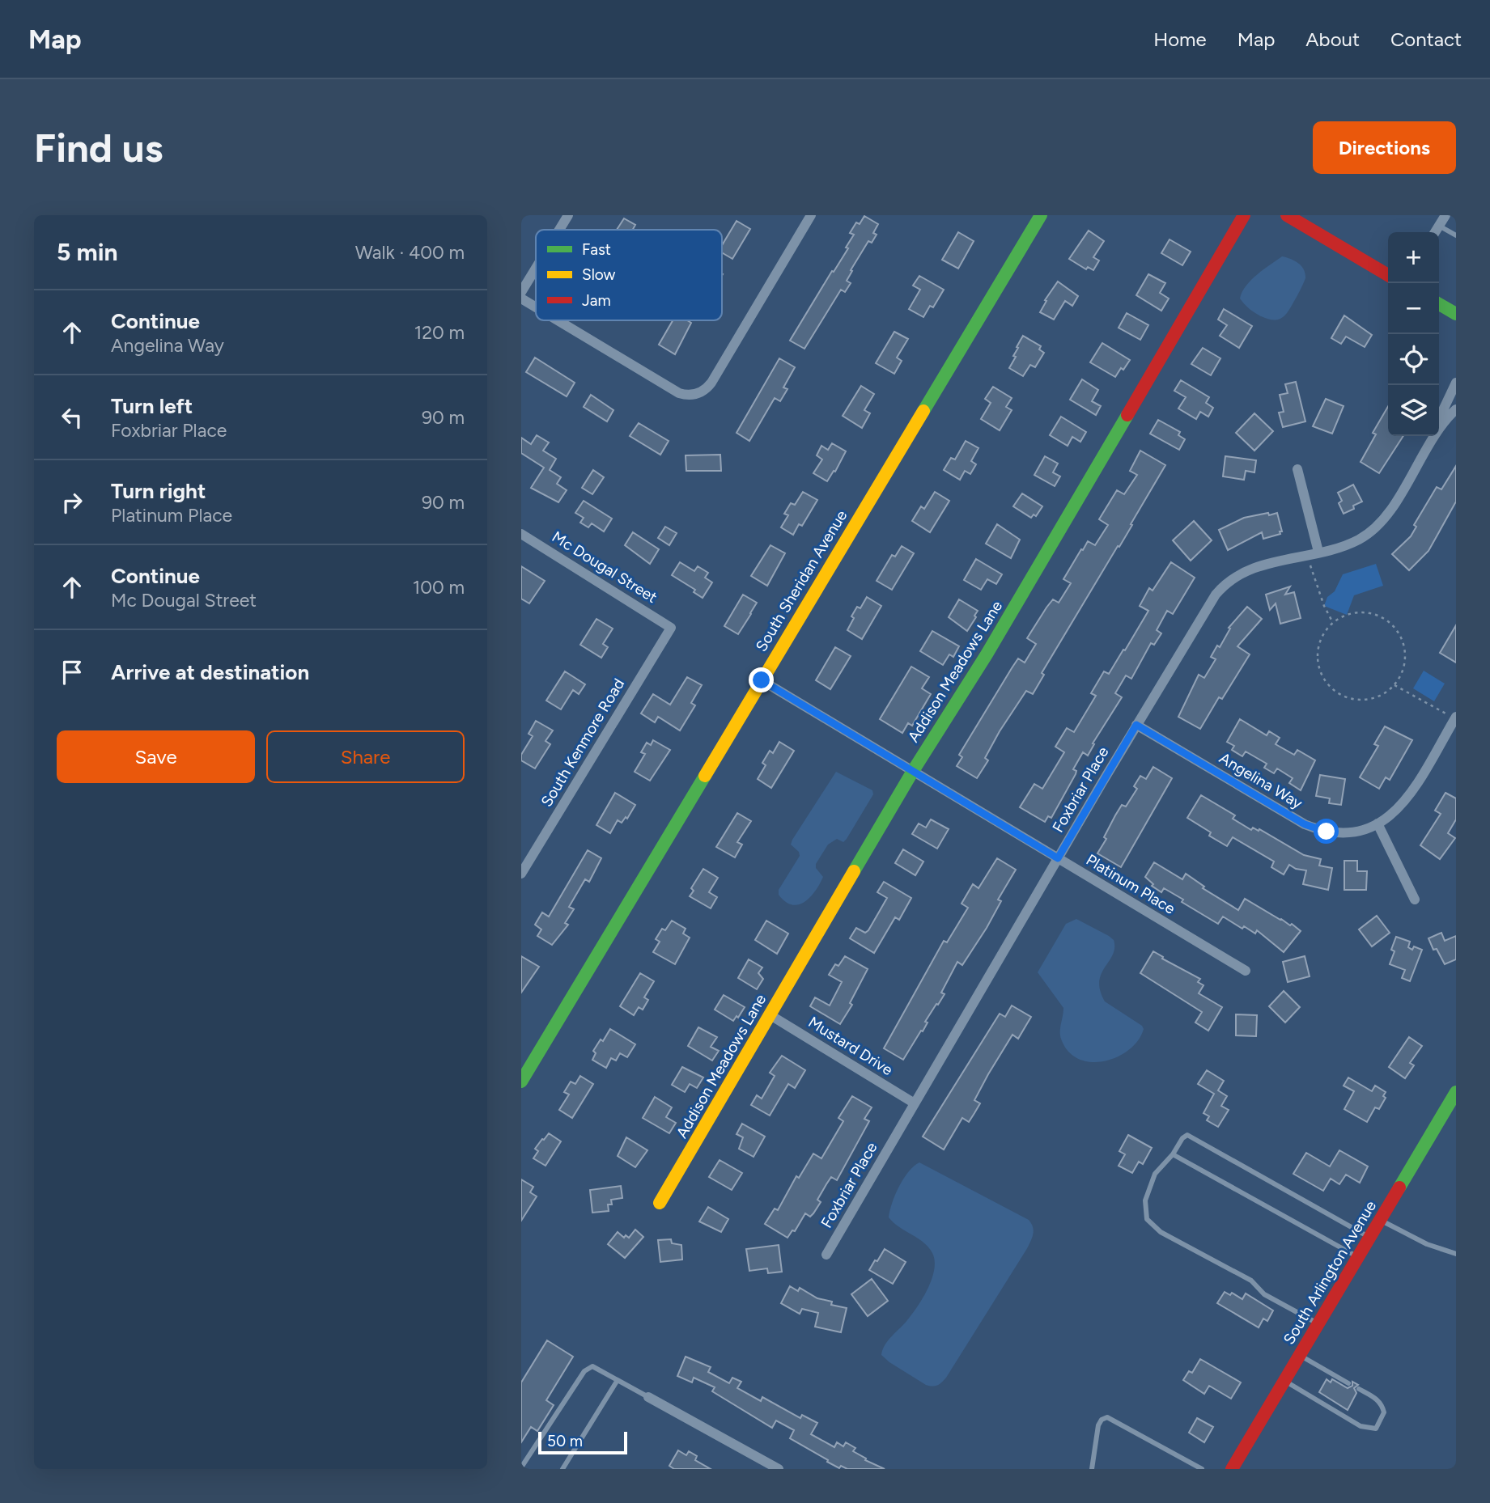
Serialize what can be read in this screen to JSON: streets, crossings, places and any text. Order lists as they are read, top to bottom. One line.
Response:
{"streets":{"street":["Mc Dougal Street","South Sheridan Avenue","Addison Meadows Lane","South Kenmore Road","Angelina Way","Foxbriar Place","Platinum Place","Mustard Drive","South Arlington Avenue"]},"crossings":[["Mc Dougal Street","South Kenmore Road"],["Addison Meadows Lane","Platinum Place"],["Addison Meadows Lane","Mustard Drive"],["Angelina Way","Foxbriar Place"],["Foxbriar Place","Platinum Place"],["Foxbriar Place","Mustard Drive"]],"legend":["Fast","Slow","Jam"],"scale_bar":"50 m","page":{"header":"Map","nav":["Home","Map","About","Contact"],"buttons":["Directions",["Save","Share"]],"title":"Find us","heading":["5 min","Walk · 400 m"],"map_buttons":["+","−"],"list":[["Continue","Angelina Way","120 m"],["Turn left","Foxbriar Place","90 m"],["Turn right","Platinum Place","90 m"],["Continue","Mc Dougal Street","100 m"],"Arrive at destination"],"scale":"50 m"}}
